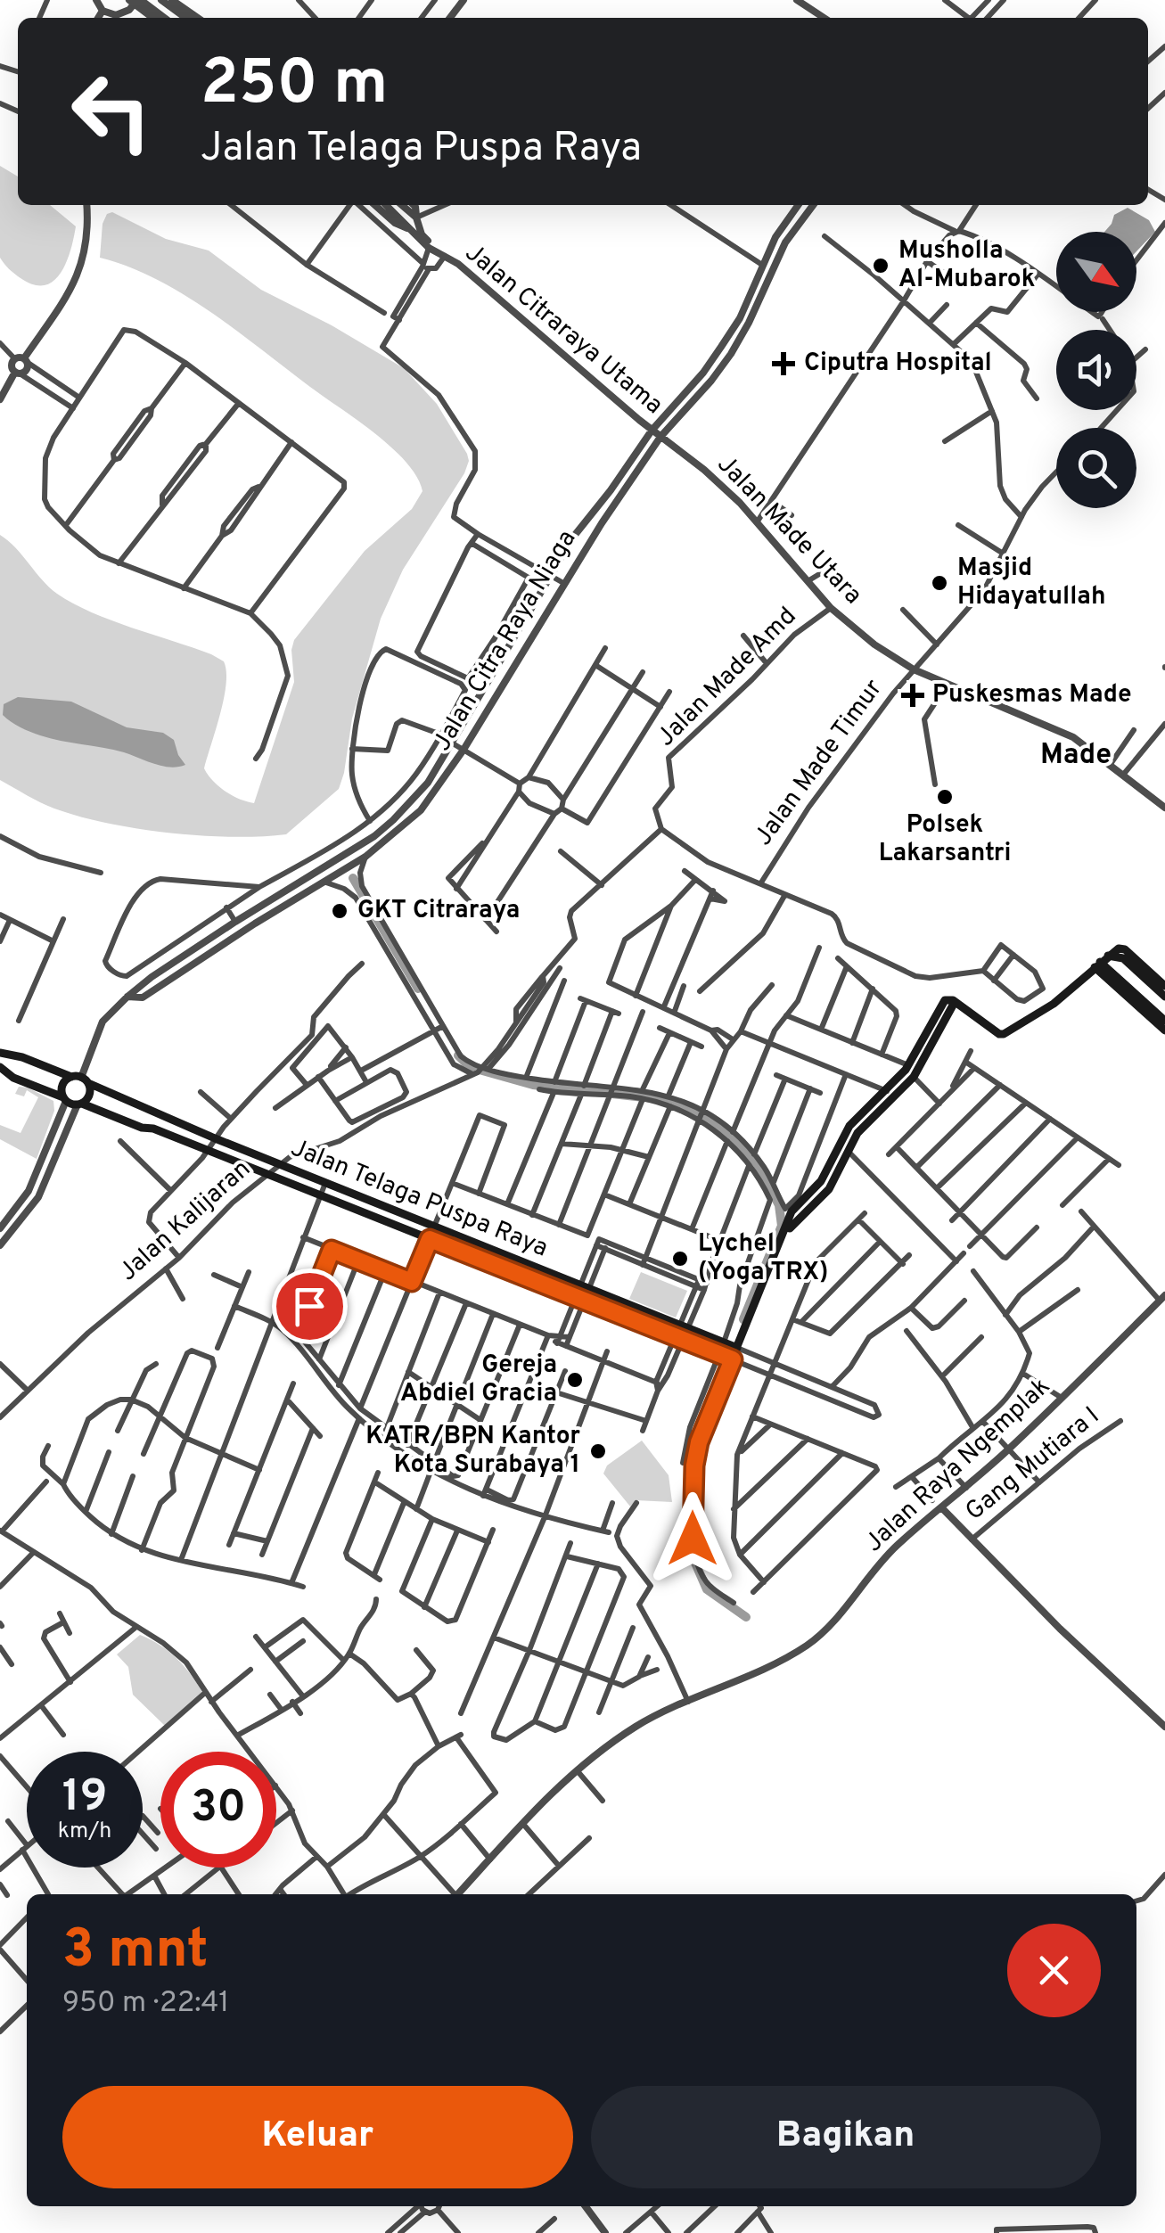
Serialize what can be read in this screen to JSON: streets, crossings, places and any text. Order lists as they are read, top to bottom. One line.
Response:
{"streets":{"main road":["Jalan Telaga Puspa Raya"],"street":["Jalan Citraraya Utama","Jalan Made Utara","Jalan Citra Raya Niaga","Jalan Made Amd","Jalan Made Timur","Jalan Kalijaran","Gang Mutiara I","Jalan Raya Ngemplak"]},"crossings":[["Jalan Citraraya Utama","Jalan Made Utara"],["Jalan Citraraya Utama","Jalan Citra Raya Niaga"],["Jalan Made Utara","Jalan Citra Raya Niaga"],["Jalan Made Utara","Jalan Made Amd"],["Jalan Made Utara","Jalan Made Timur"],["Jalan Citra Raya Niaga","Jalan Telaga Puspa Raya"],["Jalan Telaga Puspa Raya","Jalan Kalijaran"]],"districts":["Made"],"places":{"other":["Musholla Al-Mubarok","Masjid Hidayatullah","Polsek Lakarsantri","GKT Citraraya","Lychel (Yoga TRX)","Gereja Abdiel Gracia","KATR/BPN Kantor Kota Surabaya 1"],"health":["Ciputra Hospital","Puskesmas Made"]},"north":"bottom right","page":{"turn":["250 m","Jalan Telaga Puspa Raya"],"speed":"19 km/h","limit":"30","heading":["3 mnt","950 m · 22:41"],"buttons":["Keluar","Bagikan"]}}
